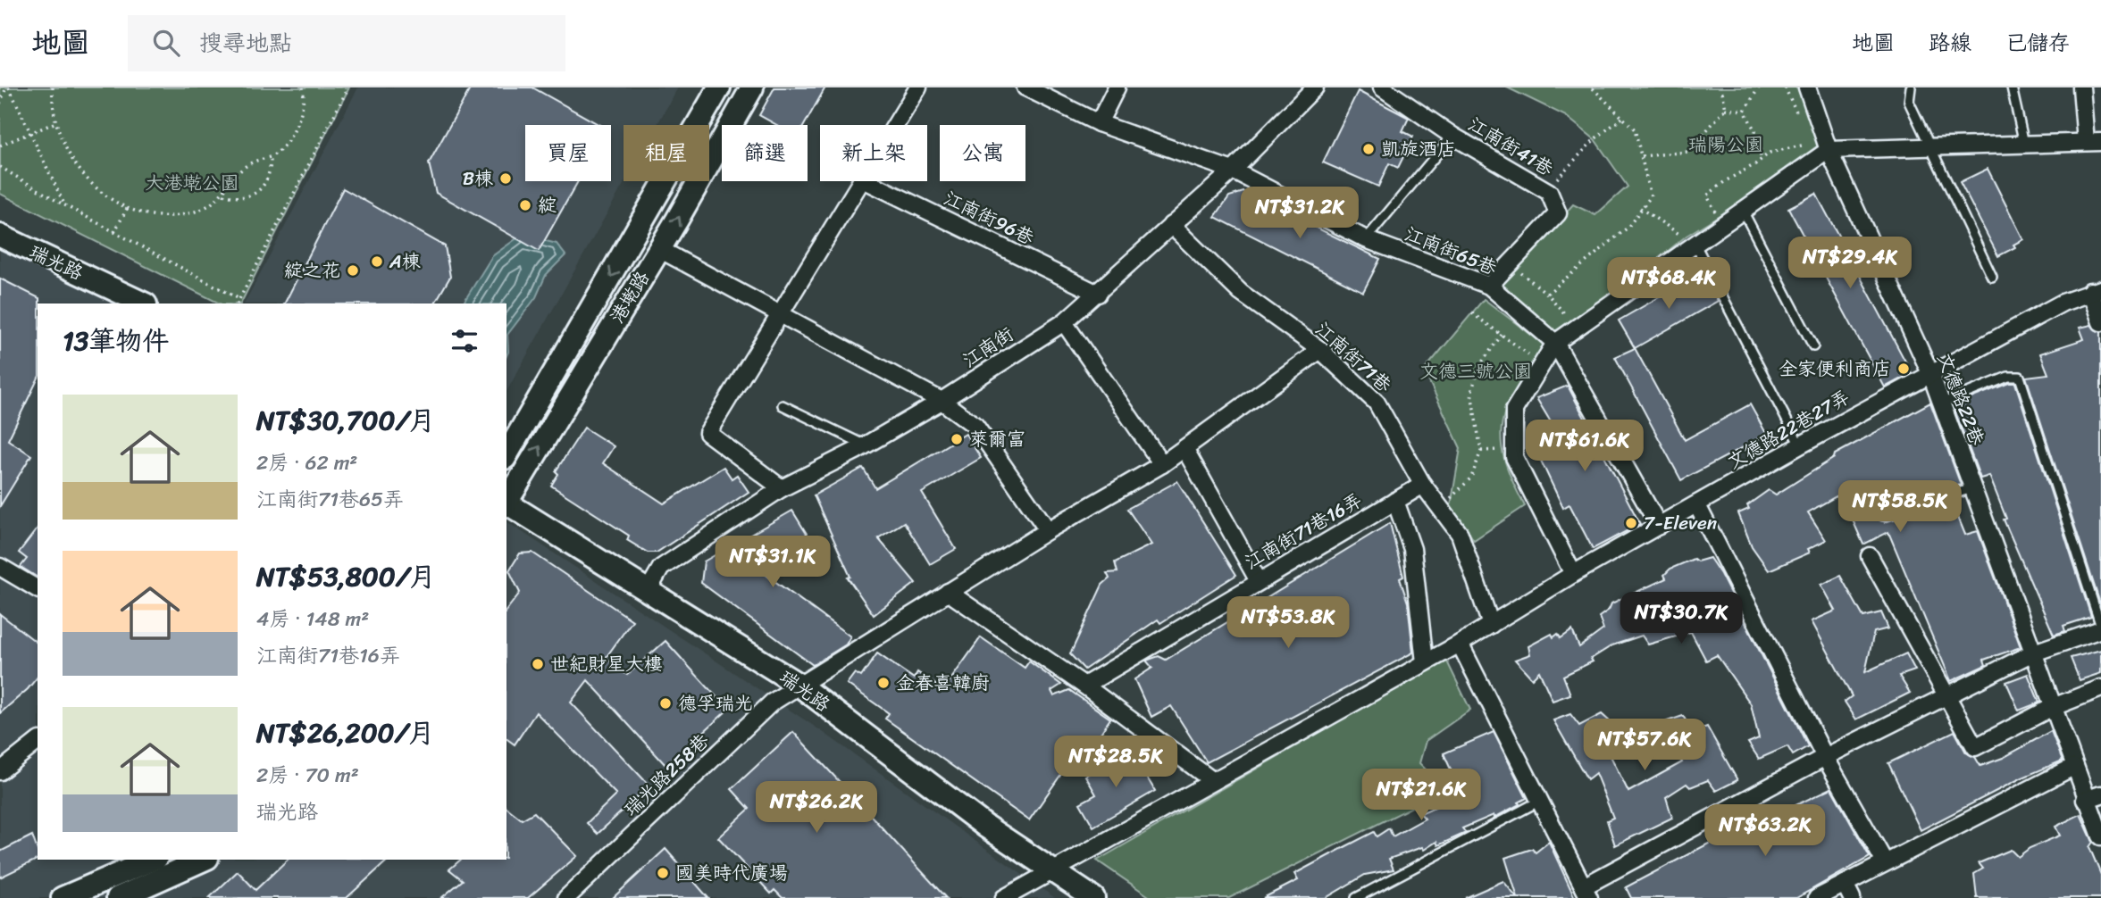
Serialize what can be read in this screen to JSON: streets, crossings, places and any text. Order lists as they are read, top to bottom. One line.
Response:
{"streets":{"street":["江南街41巷","江南街96巷","江南街65巷","瑞光路","港墘路","江南街","江南街71巷","文德路22巷","文德路22巷27弄","江南街71巷16弄","瑞光路258巷"]},"crossings":[["江南街41巷","江南街65巷"],["江南街96巷","江南街"],["江南街65巷","江南街"],["江南街65巷","文德路22巷27弄"],["瑞光路","江南街"],["瑞光路","瑞光路258巷"],["江南街","江南街71巷"],["江南街71巷","文德路22巷27弄"],["江南街71巷","江南街71巷16弄"],["江南街71巷","瑞光路258巷"],["文德路22巷","文德路22巷27弄"]],"parks":["瑞陽公園","大港墘公園","文德三號公園"],"places":["凱旋酒店","B棟","綻","A棟","綻之花","全家便利商店","萊爾富","7-Eleven","世紀財星大樓","金春喜韓廚","德孚瑞光","國美時代廣場"],"page":{"header":"地圖","search":"搜尋地點","nav":["地圖","路線","已儲存"],"chip":["買屋","租屋","篩選","新上架","公寓"],"price":["NT$31.2K","NT$29.4K","NT$68.4K","NT$61.6K","NT$58.5K","NT$31.1K","NT$30.7K","NT$53.8K","NT$57.6K","NT$28.5K","NT$21.6K","NT$26.2K","NT$63.2K"],"heading":"13筆物件","list":[{"name":"NT$30,700/月","note":"2房 · 62 m² · 江南街71巷65弄"},{"name":"NT$53,800/月","note":"4房 · 148 m² · 江南街71巷16弄"},{"name":"NT$26,200/月","note":"2房 · 70 m² · 瑞光路"}]}}
